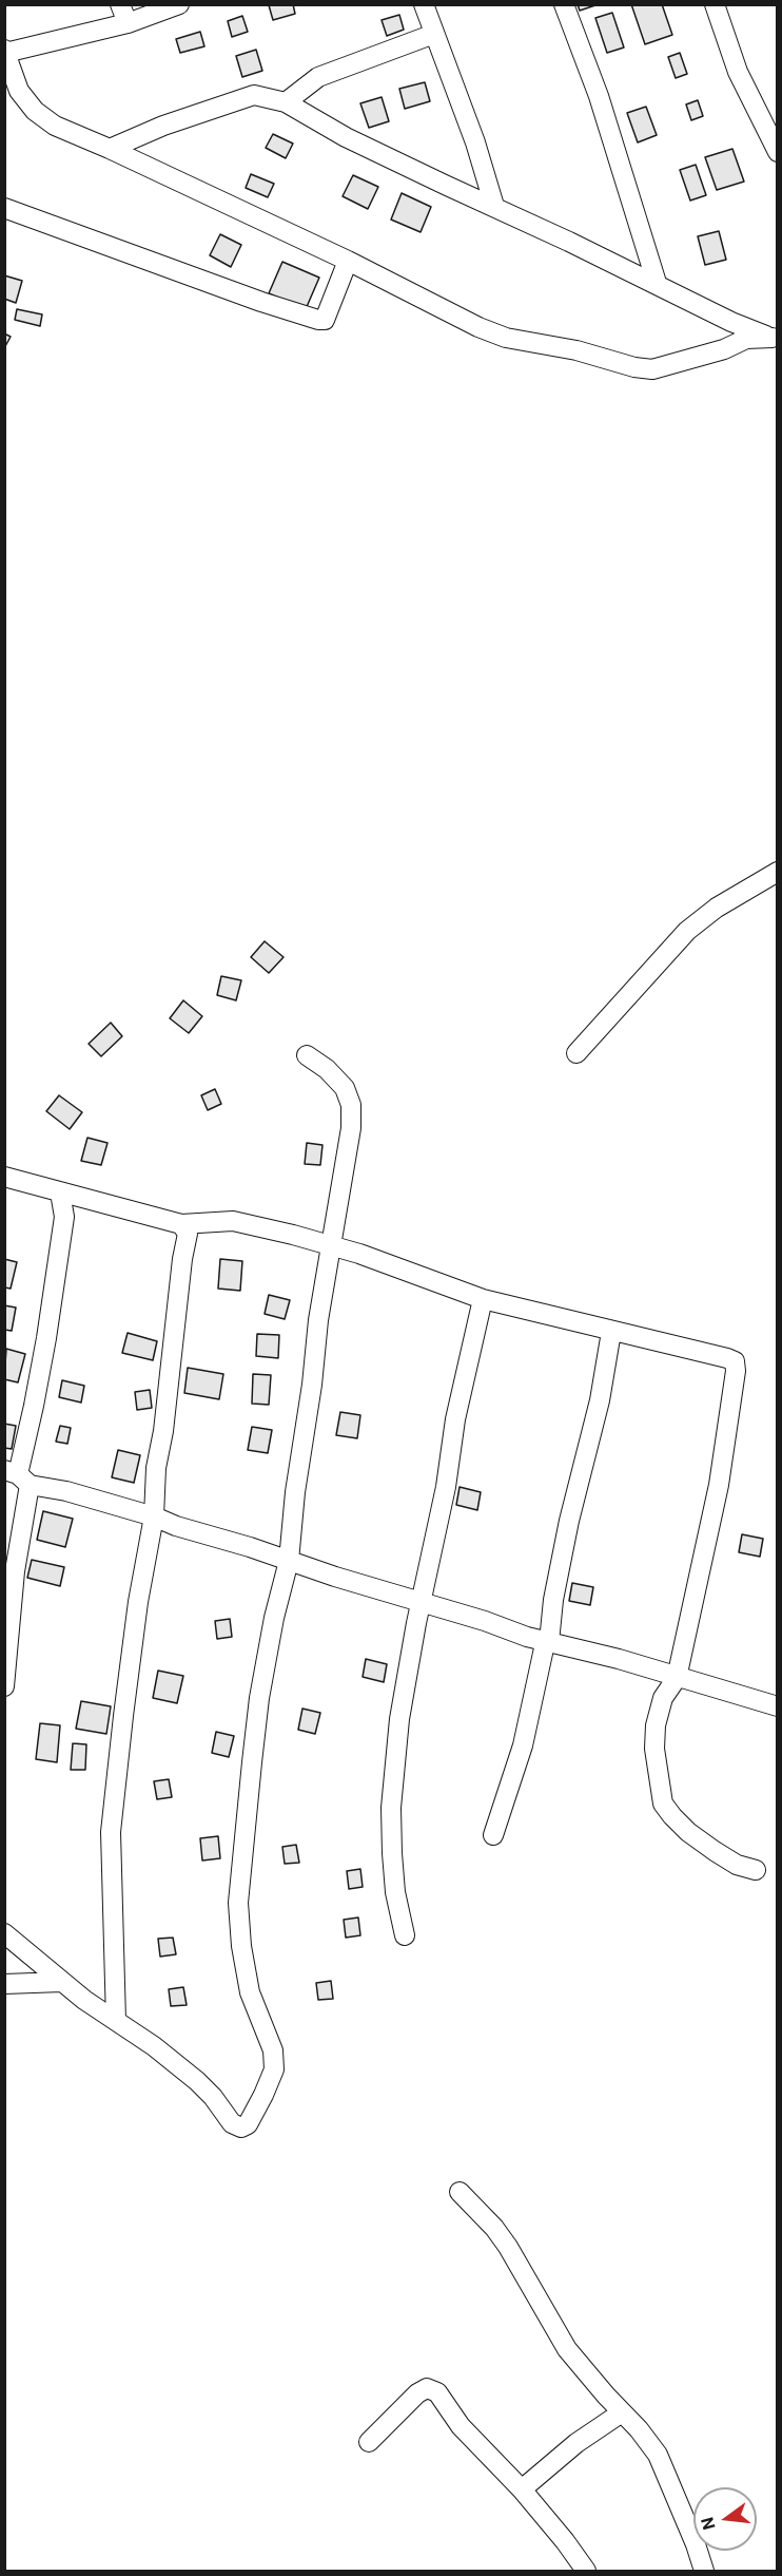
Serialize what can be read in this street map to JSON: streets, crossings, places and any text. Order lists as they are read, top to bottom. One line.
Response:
{"north":"left"}
